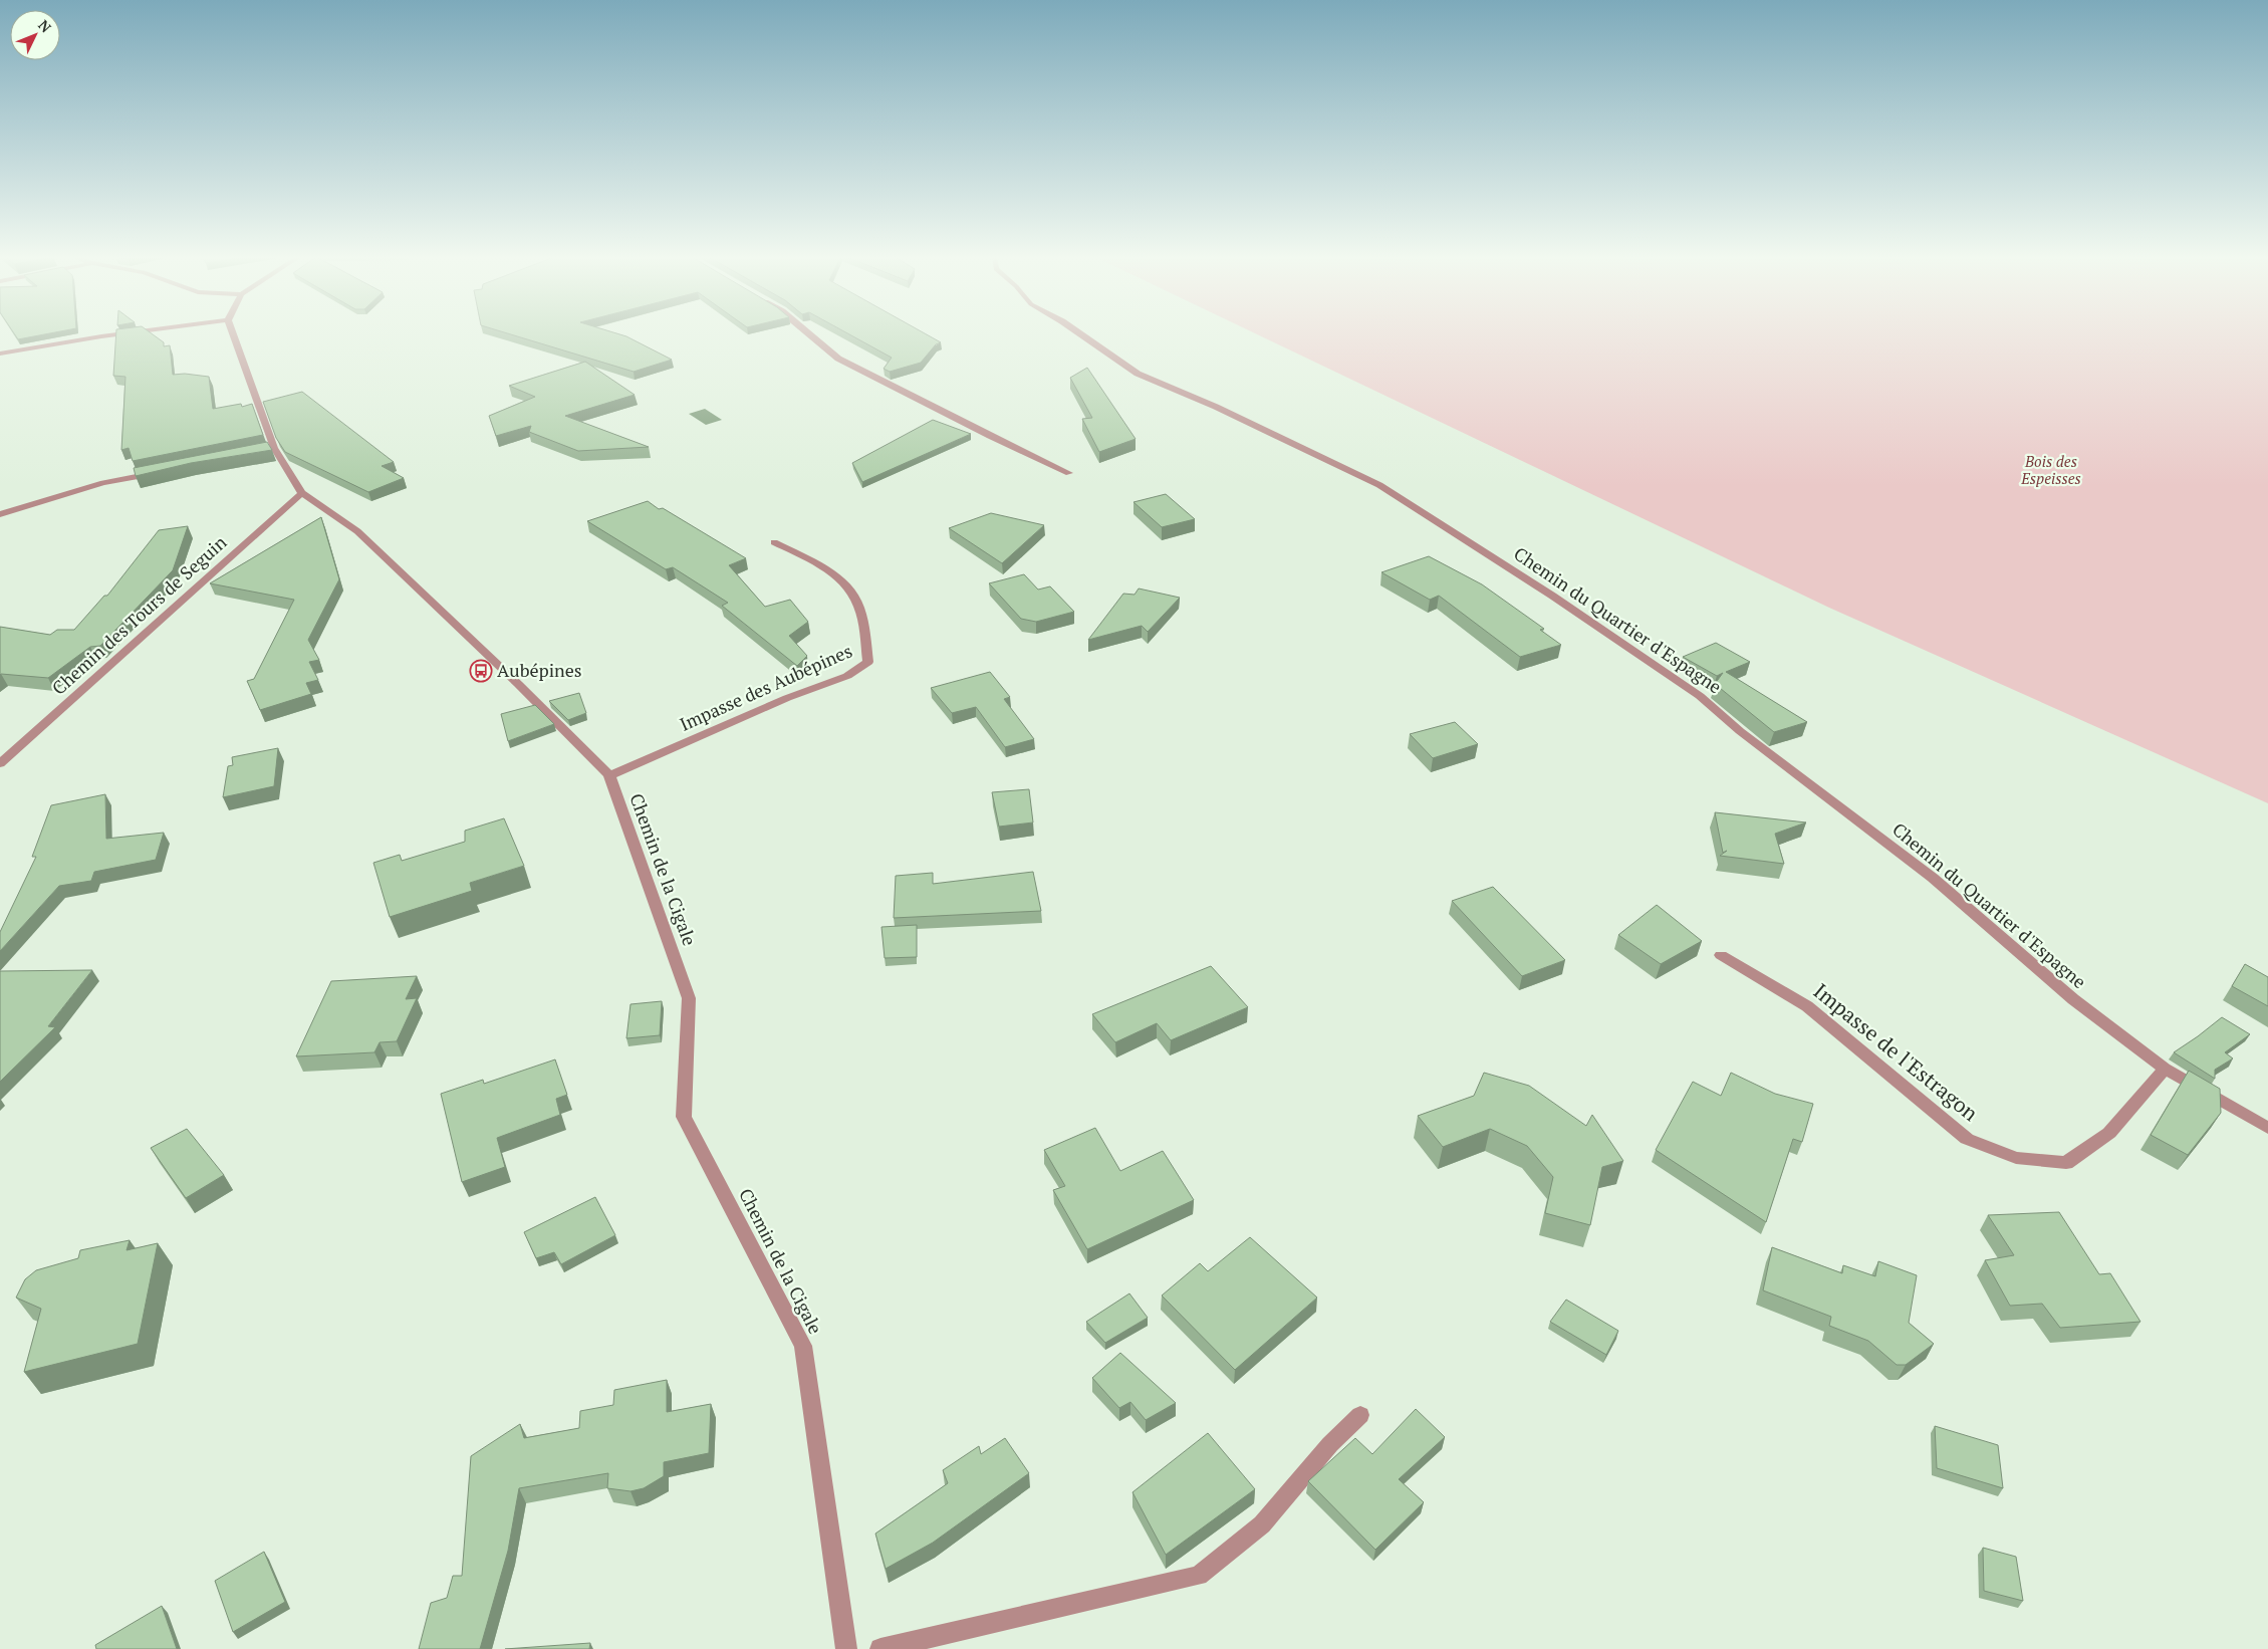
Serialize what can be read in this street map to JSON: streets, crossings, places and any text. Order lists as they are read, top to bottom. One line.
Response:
{"streets":{"street":["Chemin des Tours de Seguin","Chemin du Quartier d'Espagne","Impasse des Aubépines","Chemin de la Cigale","Impasse de l'Estragon"]},"crossings":[["Chemin des Tours de Seguin","Chemin de la Cigale"],["Chemin du Quartier d'Espagne","Impasse de l'Estragon"],["Impasse des Aubépines","Chemin de la Cigale"]],"parks":["Bois des Espeisses"],"places":{"bus stop":["Aubépines"]},"north":"top right"}
